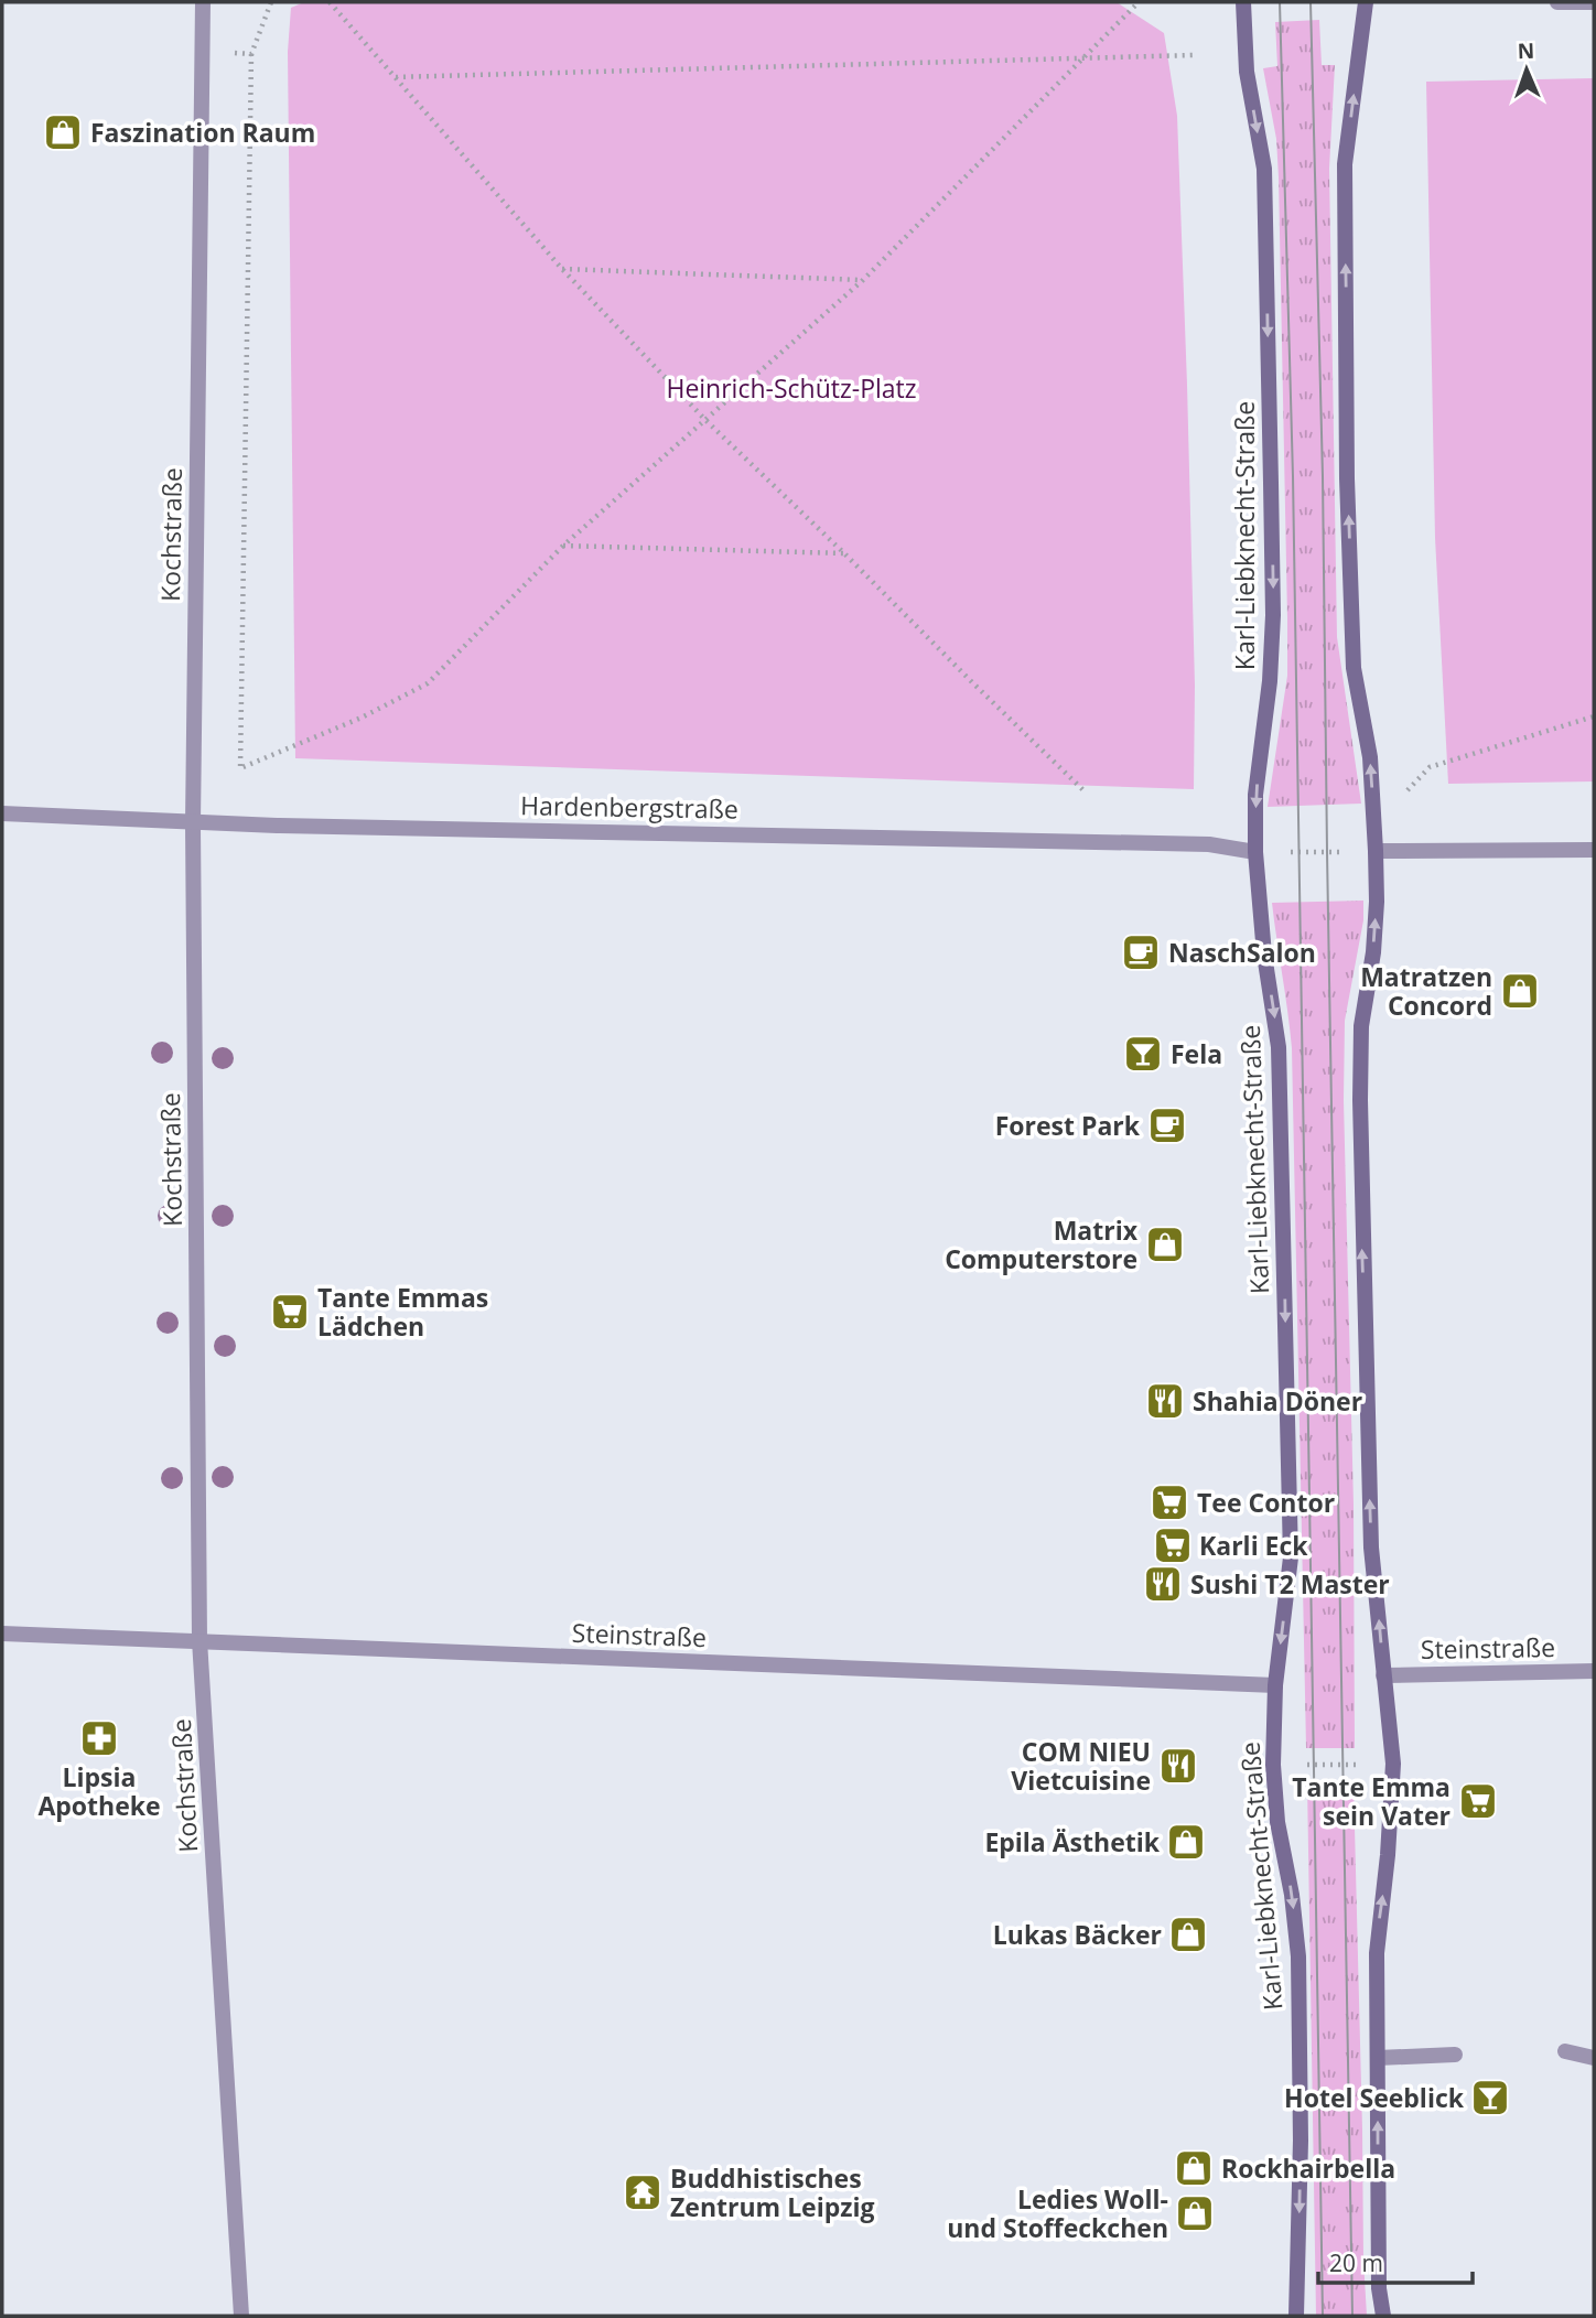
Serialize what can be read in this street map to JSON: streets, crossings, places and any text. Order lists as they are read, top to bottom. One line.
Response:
{"streets":{"main road":["Karl-Liebknecht-Straße"],"street":["Kochstraße","Hardenbergstraße","Steinstraße"]},"crossings":[["Kochstraße","Hardenbergstraße"],["Kochstraße","Steinstraße"],["Karl-Liebknecht-Straße","Hardenbergstraße"],["Karl-Liebknecht-Straße","Steinstraße"]],"parks":["Heinrich-Schütz-Platz"],"places":{"shop":["Faszination Raum","Matratzen Concord","Matrix Computerstore","Epila Ästhetik","Lukas Bäcker","Rockhairbella","Ledies Woll- und Stoffeckchen"],"cafe":["NaschSalon","Forest Park"],"bar":["Fela","Hotel Seeblick"],"supermarket":["Tante Emmas Lädchen","Tee Contor","Karli Eck","Tante Emma sein Vater"],"restaurant":["Shahia Döner","Sushi T2 Master","COM NIEU Vietcuisine"],"pharmacy":["Lipsia Apotheke"],"temple":["Buddhistisches Zentrum Leipzig"]},"scale_bar":"20 m","north":"top"}
